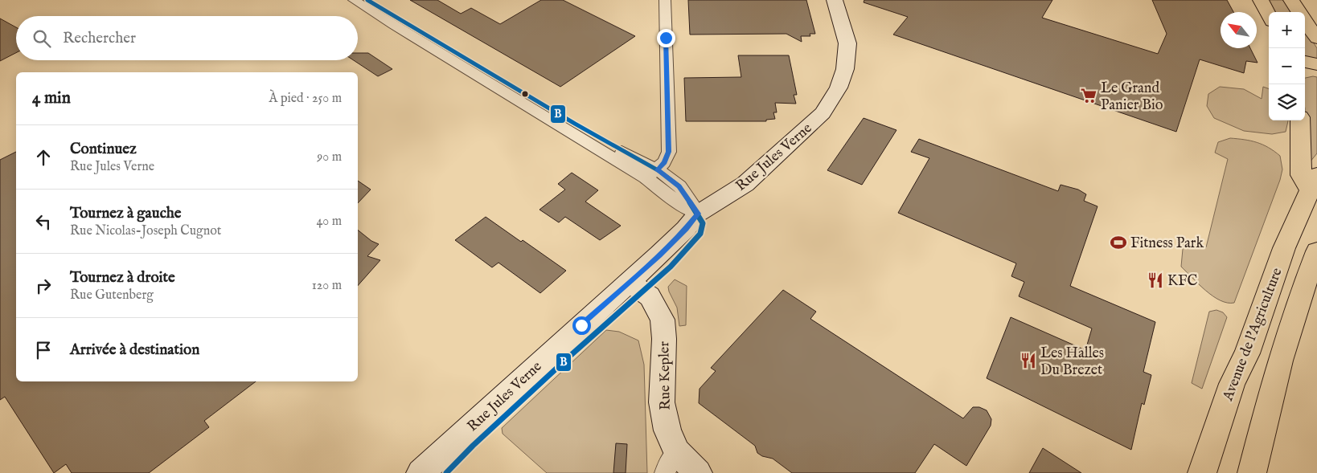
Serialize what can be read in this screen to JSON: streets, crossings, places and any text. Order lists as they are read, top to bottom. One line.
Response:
{"streets":{"main road":["Rue Jules Verne","Avenue de l'Agriculture","Rue Kepler"]},"crossings":[["Rue Jules Verne","Rue Kepler"]],"places":{"supermarket":["Le Grand Panier Bio"],"sports":["Fitness Park"],"restaurant":["KFC","Les Halles Du Brezet"]},"lines":["transit line B"],"north":"top left","page":{"map_buttons":["+","−"],"search":"Rechercher","heading":["4 min","À pied · 250 m"],"list":[["Continuez","Rue Jules Verne","90 m"],["Tournez à gauche","Rue Nicolas-Joseph Cugnot","40 m"],["Tournez à droite","Rue Gutenberg","120 m"],"Arrivée à destination"]}}
